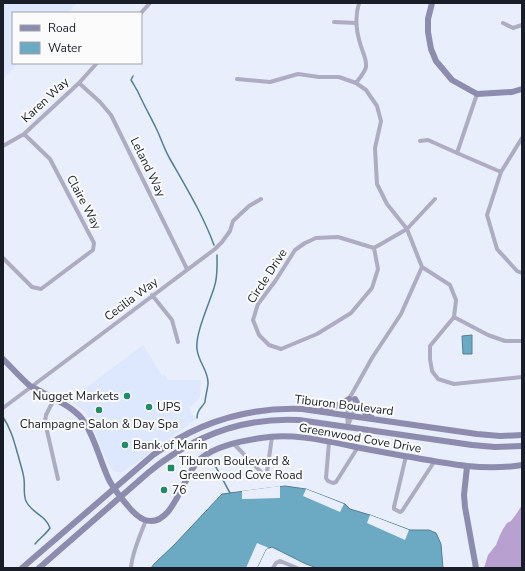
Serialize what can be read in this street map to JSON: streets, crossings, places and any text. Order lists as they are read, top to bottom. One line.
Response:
{"streets":{"main road":["Tiburon Boulevard","Greenwood Cove Drive"],"street":["Karen Way","Leland Way","Claire Way","Circle Drive","Cecilia Way"]},"crossings":[["Karen Way","Leland Way"],["Karen Way","Claire Way"],["Leland Way","Cecilia Way"]],"places":{"other":["Nugget Markets","UPS","Champagne Salon & Day Spa","Bank of Marin","76"],"transit":["Tiburon Boulevard & Greenwood Cove Road"]},"legend":["Road","Water"]}
